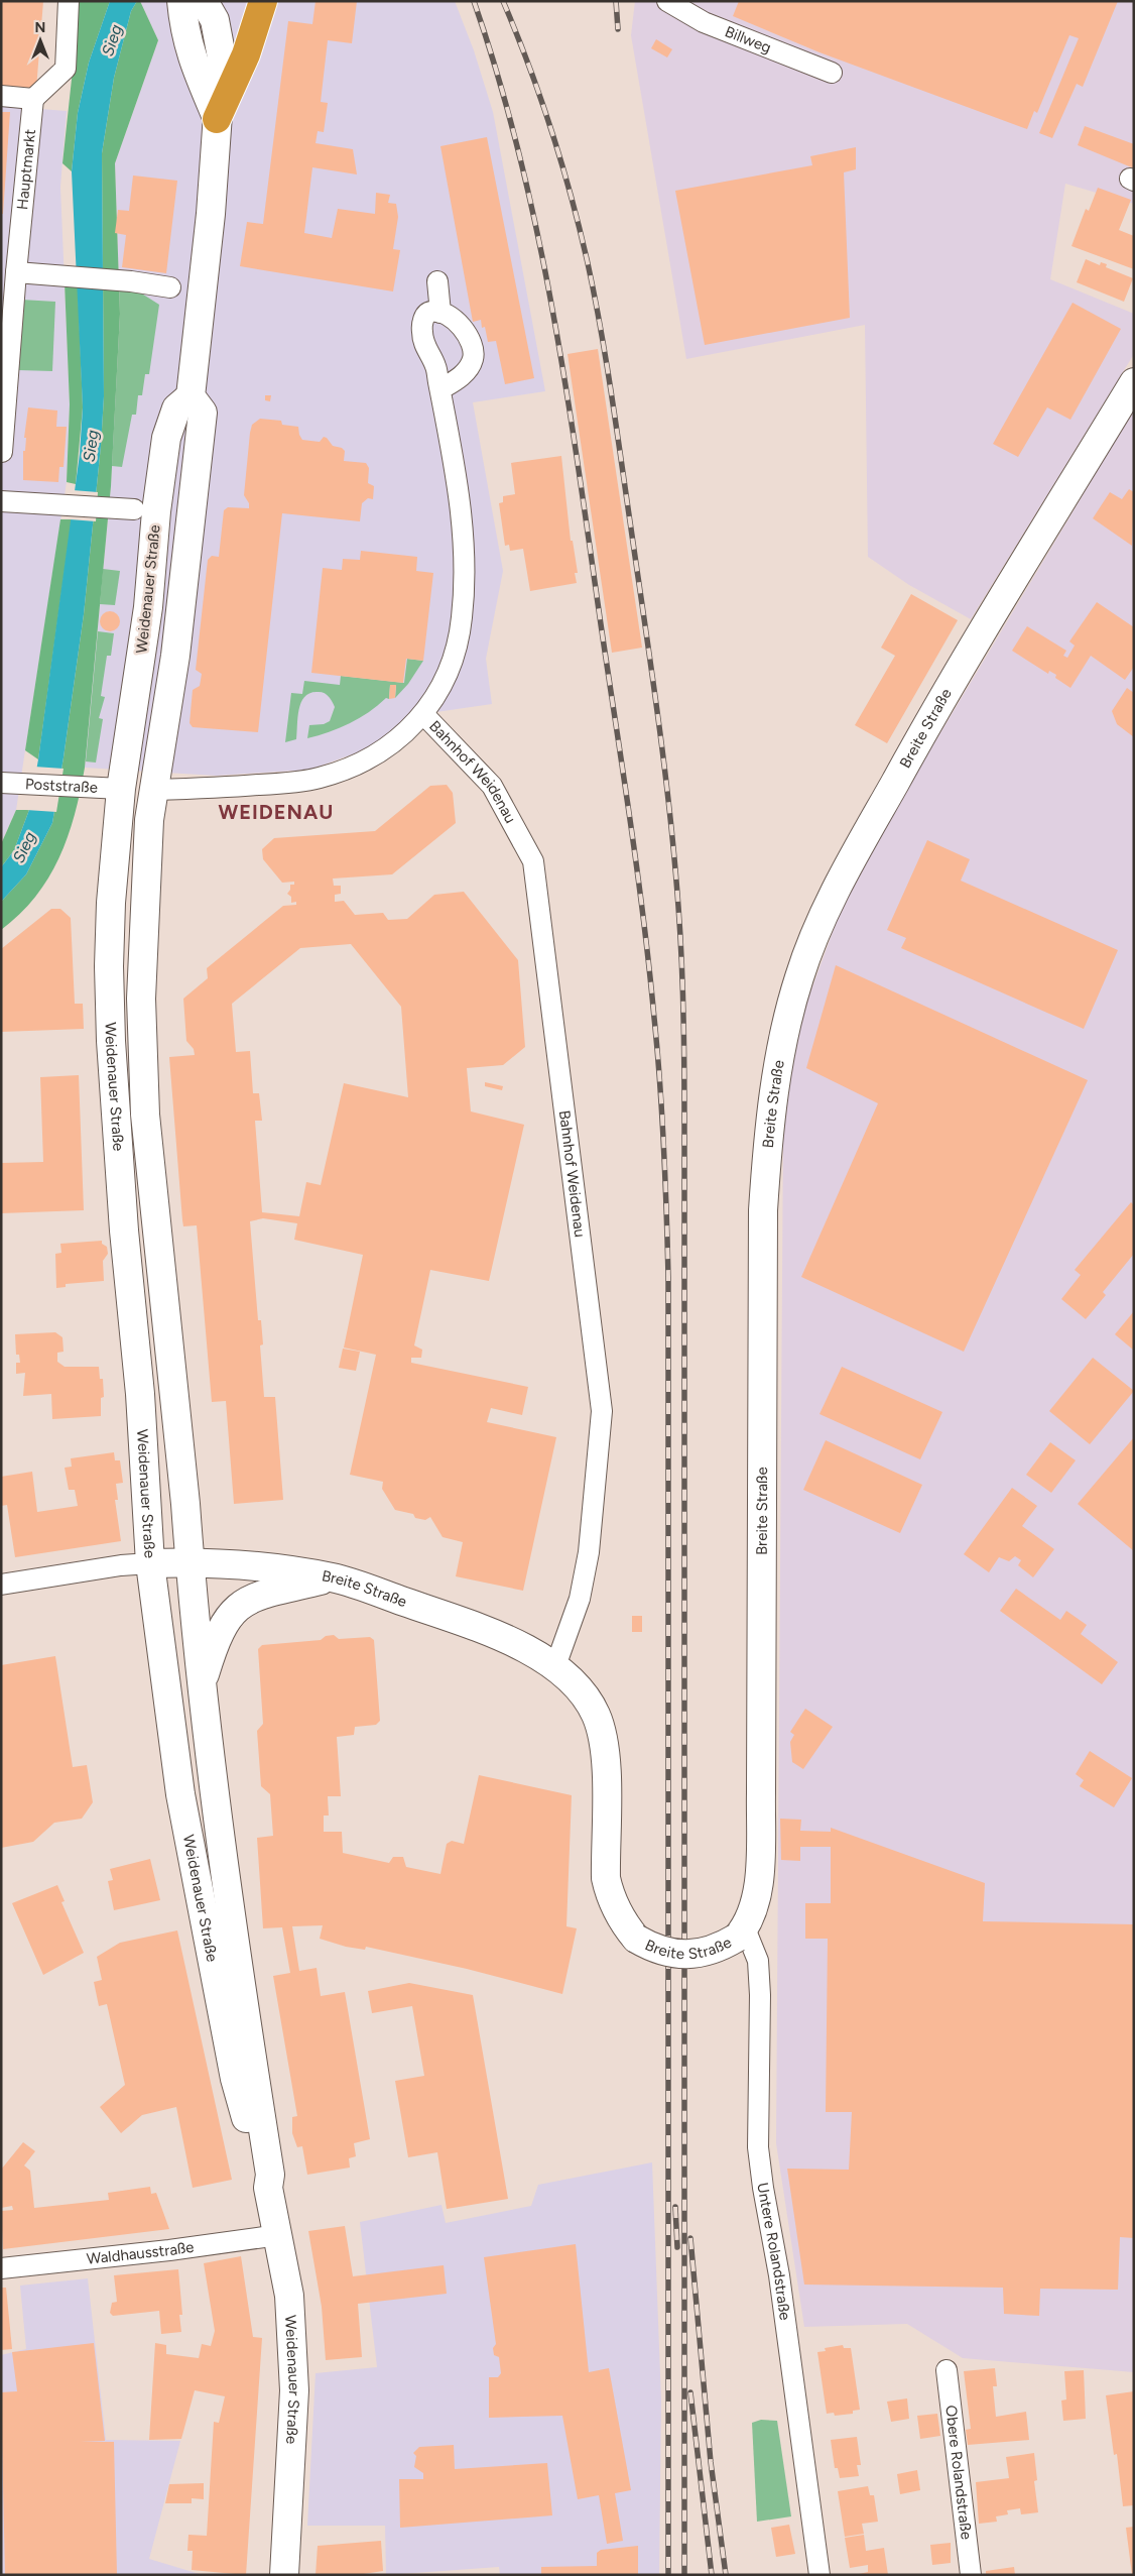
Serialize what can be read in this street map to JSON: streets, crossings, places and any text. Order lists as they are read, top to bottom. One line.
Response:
{"streets":{"main road":["Weidenauer Straße","Breite Straße"],"street":["Billweg","Hauptmarkt","Bahnhof Weidenau","Poststraße","Untere Rolandstraße","Waldhausstraße","Obere Rolandstraße"]},"crossings":[["Weidenauer Straße","Breite Straße"],["Weidenauer Straße","Bahnhof Weidenau"],["Weidenauer Straße","Poststraße"],["Weidenauer Straße","Waldhausstraße"],["Breite Straße","Bahnhof Weidenau"],["Breite Straße","Untere Rolandstraße"]],"districts":["WEIDENAU"],"water":["Sieg"],"north":"top"}
